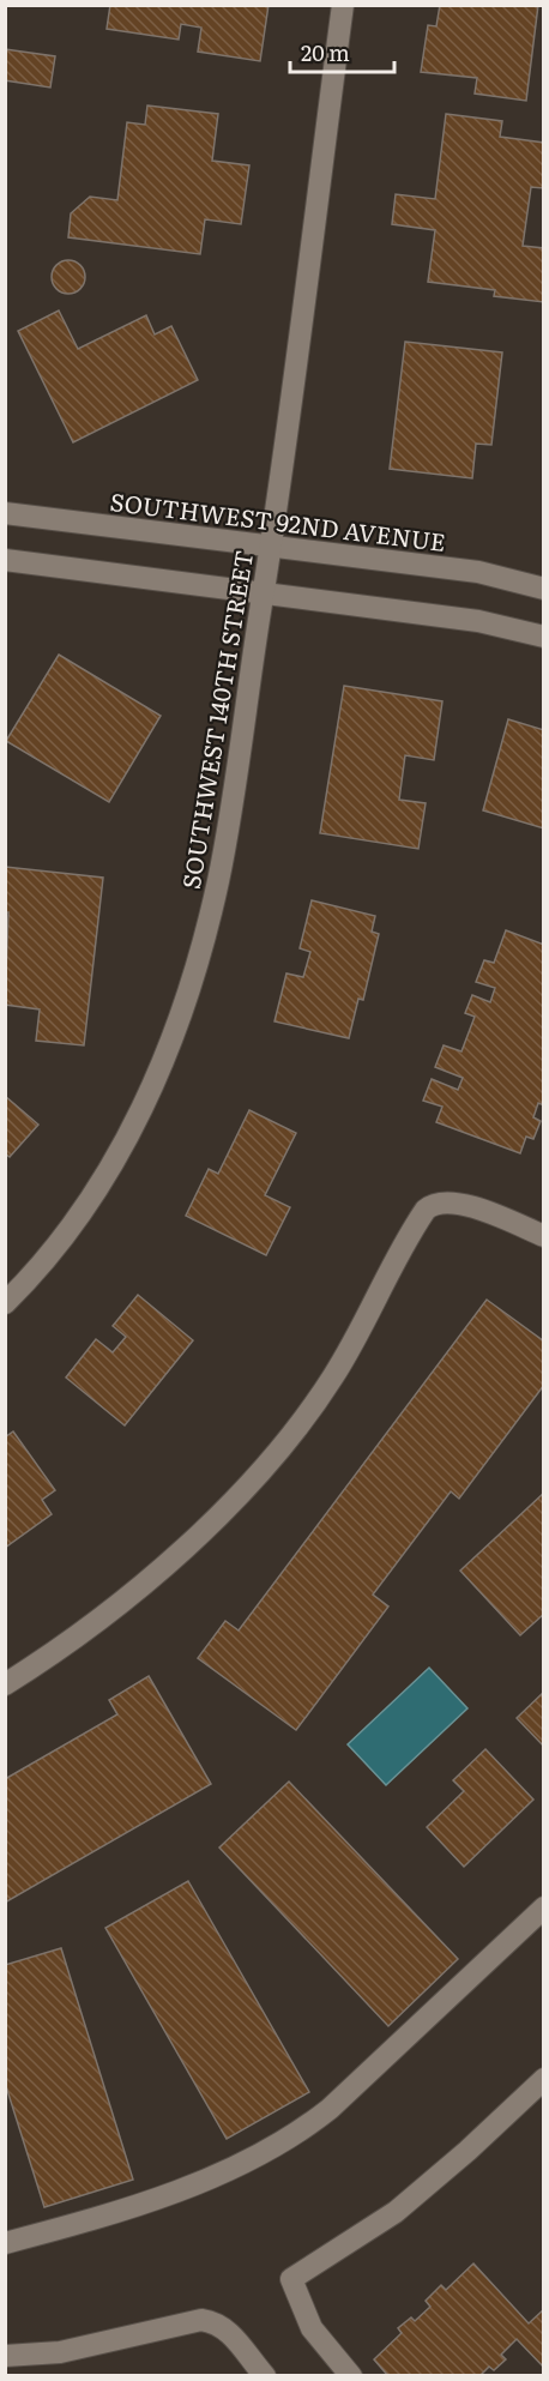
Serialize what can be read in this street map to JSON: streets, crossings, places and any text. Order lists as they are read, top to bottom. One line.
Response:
{"streets":{"street":["SOUTHWEST 92ND AVENUE","SOUTHWEST 140TH STREET"]},"crossings":[["SOUTHWEST 92ND AVENUE","SOUTHWEST 140TH STREET"]],"scale_bar":"20 m"}
